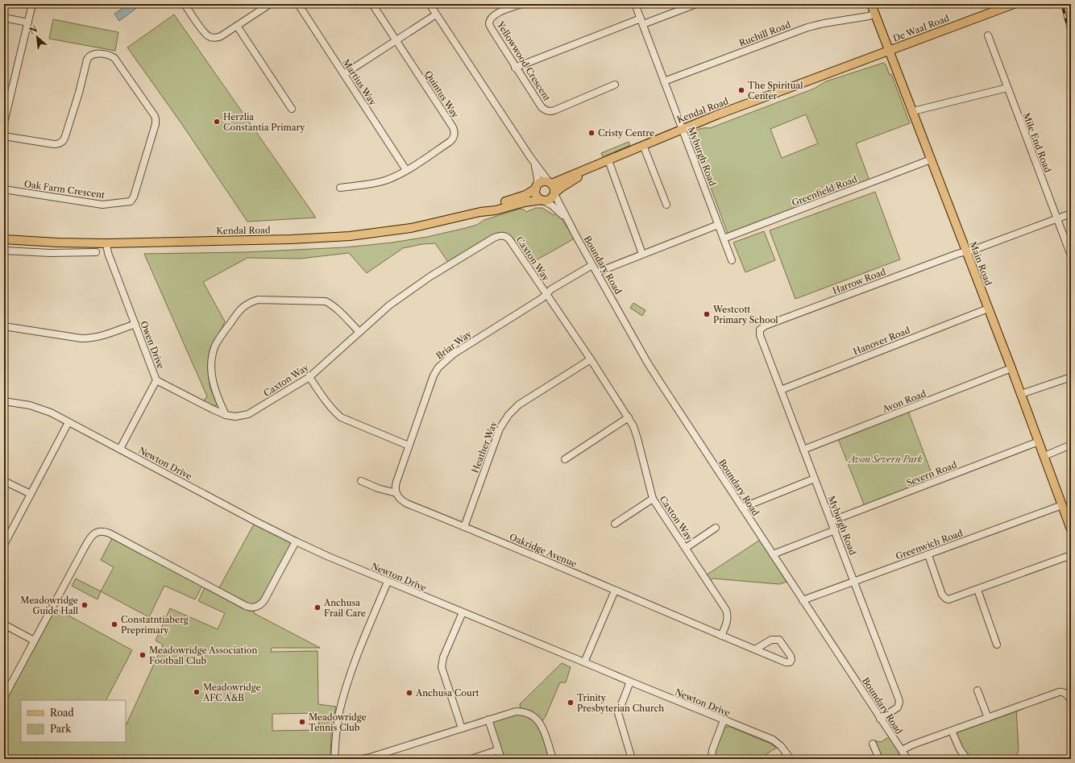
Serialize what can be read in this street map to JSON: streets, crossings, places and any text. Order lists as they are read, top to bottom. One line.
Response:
{"streets":{"main road":["De Waal Road","Kendal Road","Main Road"],"street":["Ruchill Road","Yellowwood Crescent","Martius Way","Quintus Way","Mile End Road","Myburgh Road","Oak Farm Crescent","Greenfield Road","Caxton Way","Boundary Road","Harrow Road","Hanover Road","Owen Drive","Briar Way","Avon Road","Heather Way","Newton Drive","Severn Road","Greenwich Road","Oakridge Avenue"]},"crossings":[["De Waal Road","Kendal Road"],["De Waal Road","Main Road"],["Ruchill Road","Myburgh Road"],["Ruchill Road","Main Road"],["Martius Way","Quintus Way"],["Kendal Road","Myburgh Road"],["Kendal Road","Main Road"],["Kendal Road","Boundary Road"],["Kendal Road","Owen Drive"],["Mile End Road","Harrow Road"],["Myburgh Road","Greenfield Road"],["Myburgh Road","Boundary Road"],["Myburgh Road","Harrow Road"],["Myburgh Road","Hanover Road"],["Myburgh Road","Avon Road"],["Myburgh Road","Severn Road"],["Myburgh Road","Greenwich Road"],["Greenfield Road","Main Road"],["Caxton Way","Owen Drive"],["Caxton Way","Briar Way"],["Caxton Way","Heather Way"],["Caxton Way","Oakridge Avenue"],["Main Road","Harrow Road"],["Main Road","Hanover Road"],["Main Road","Avon Road"],["Main Road","Severn Road"],["Main Road","Greenwich Road"],["Boundary Road","Briar Way"],["Boundary Road","Greenwich Road"],["Owen Drive","Newton Drive"],["Briar Way","Oakridge Avenue"],["Heather Way","Oakridge Avenue"]],"parks":["Avon Severn Park"],"places":["The Spiritual Center","Herzlia Constantia Primary","Cristy Centre","Westcott Primary School","Meadowridge Guide Hall","Anchusa Frail Care","Constatntiaberg Preprimary","Meadowridge Association Football Club","Meadowridge AFC A&B","Anchusa Court","Trinity Presbyterian Church","Meadowridge Tennis Club"],"legend":["Road","Park"],"north":"top left"}
